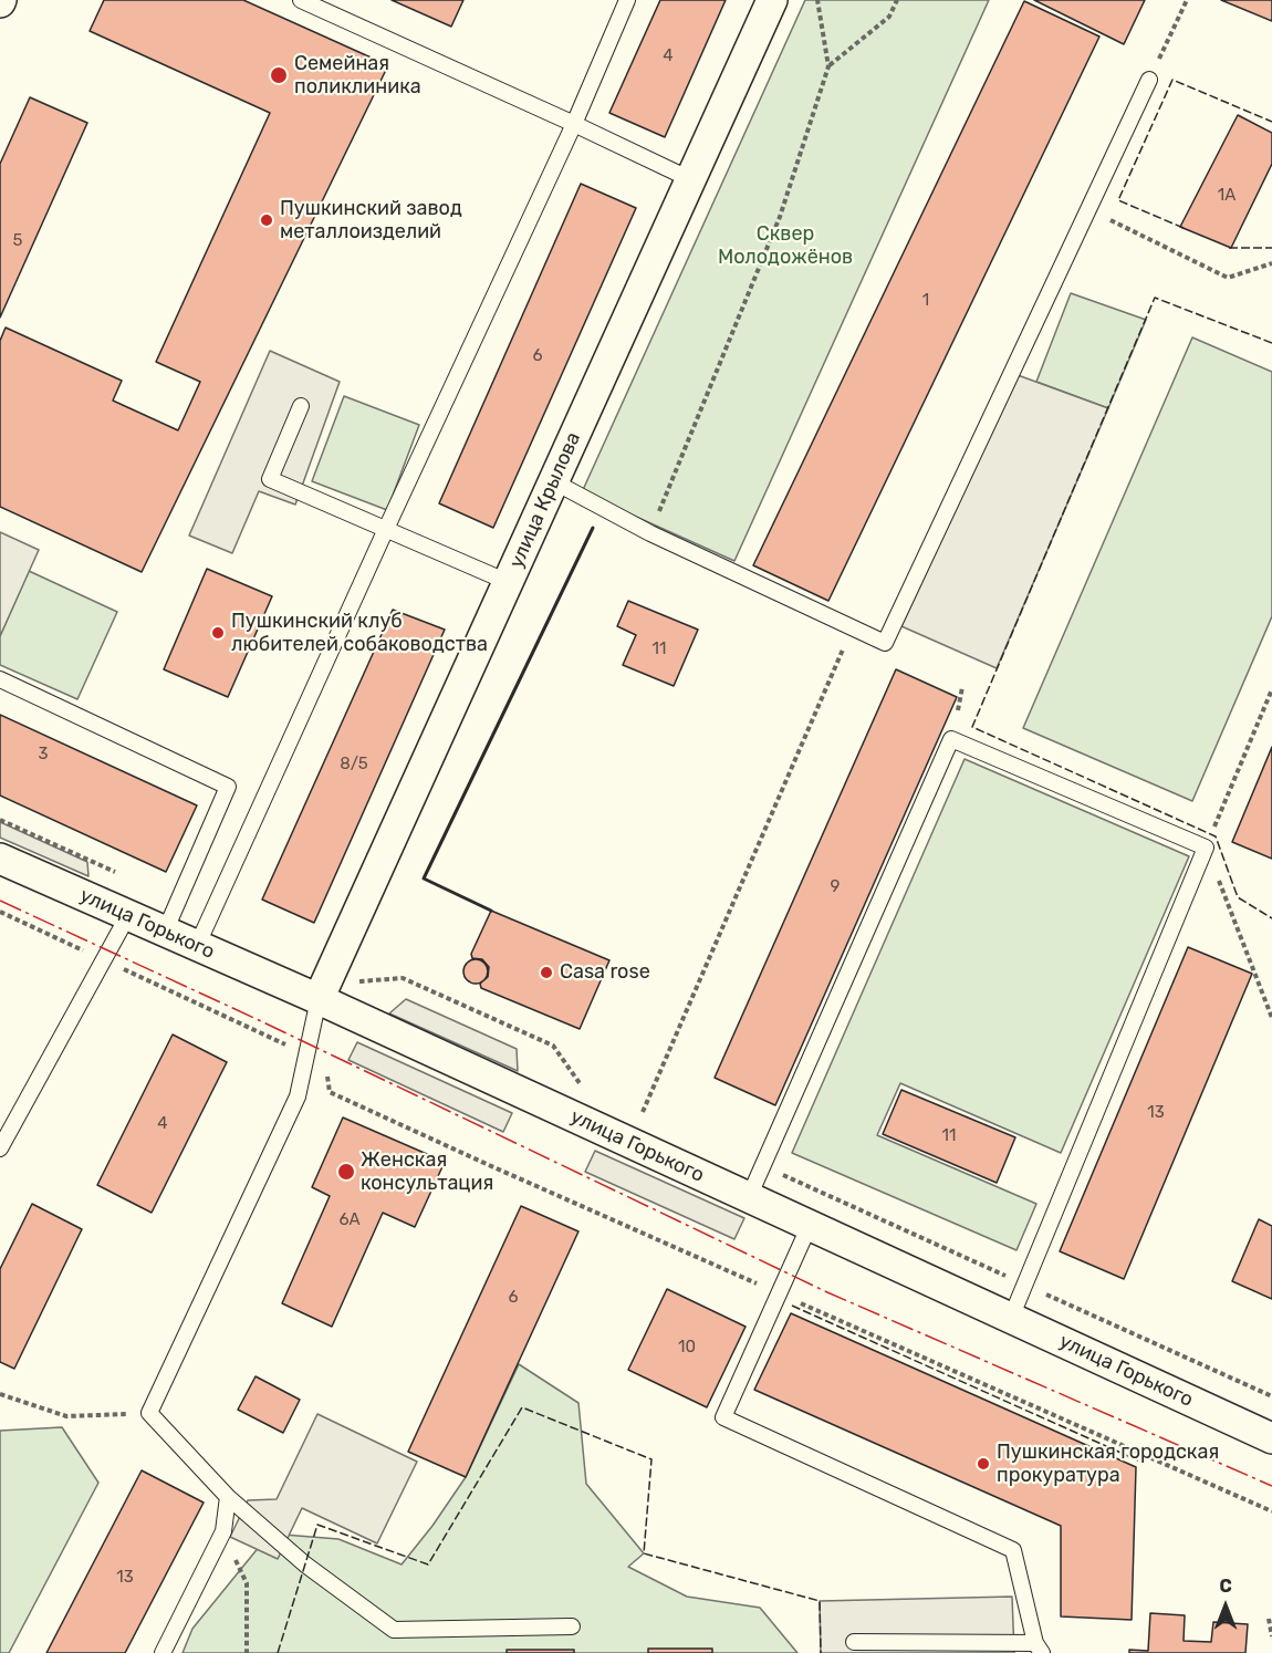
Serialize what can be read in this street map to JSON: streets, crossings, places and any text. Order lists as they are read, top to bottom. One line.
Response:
{"streets":{"street":["улица Крылова","улица Горького"]},"crossings":[["улица Крылова","улица Горького"]],"parks":["Сквер Молодожёнов"],"places":["Семейная поликлиника","Пушкинский завод металлоизделий","Пушкинский клуб любителей собаководства","Casa rose","Женская консультация","Пушкинская городская прокуратура"],"house_numbers":["4","1А","5","1","6","11","3","8/5","9","13","4","11","6А","6","10","13"],"north":"top"}
